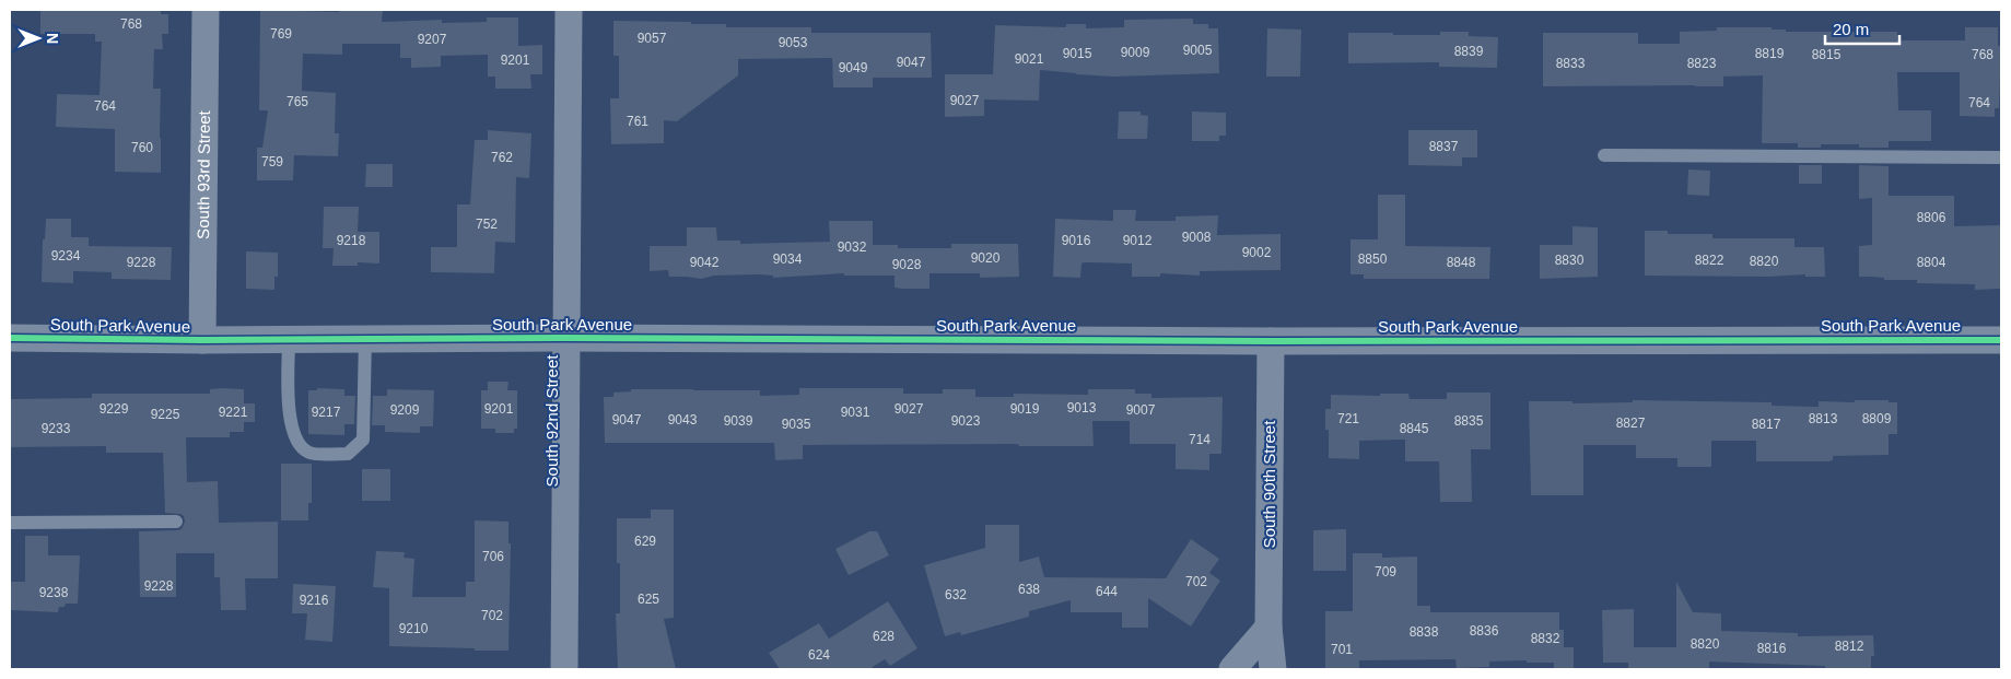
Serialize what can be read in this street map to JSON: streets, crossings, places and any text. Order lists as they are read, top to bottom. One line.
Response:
{"streets":{"street":["South 93rd Street","South Park Avenue","South 92nd Street","South 90th Street"]},"crossings":[["South 93rd Street","South Park Avenue"],["South Park Avenue","South 92nd Street"],["South Park Avenue","South 90th Street"]],"house_numbers":["768","769","9057","9207","9053","9005","8839","9009","9015","8819","8815","768","9021","9201","9047","8833","8823","9049","9027","765","764","764","761","8837","760","762","759","8806","752","9008","9218","9016","9012","9032","9002","9234","9020","9034","8850","8830","8822","8820","9228","9042","8848","8804","9028","9013","9229","9201","9027","9019","9209","9007","9221","9217","9031","9225","721","8813","8809","9047","9043","9039","9023","8835","8827","9035","8817","9233","8845","714","629","706","709","702","9228","638","644","9238","632","625","9216","702","9210","8836","8838","628","8832","8820","8812","8816","701","624"],"scale_bar":"20 m","north":"right"}
